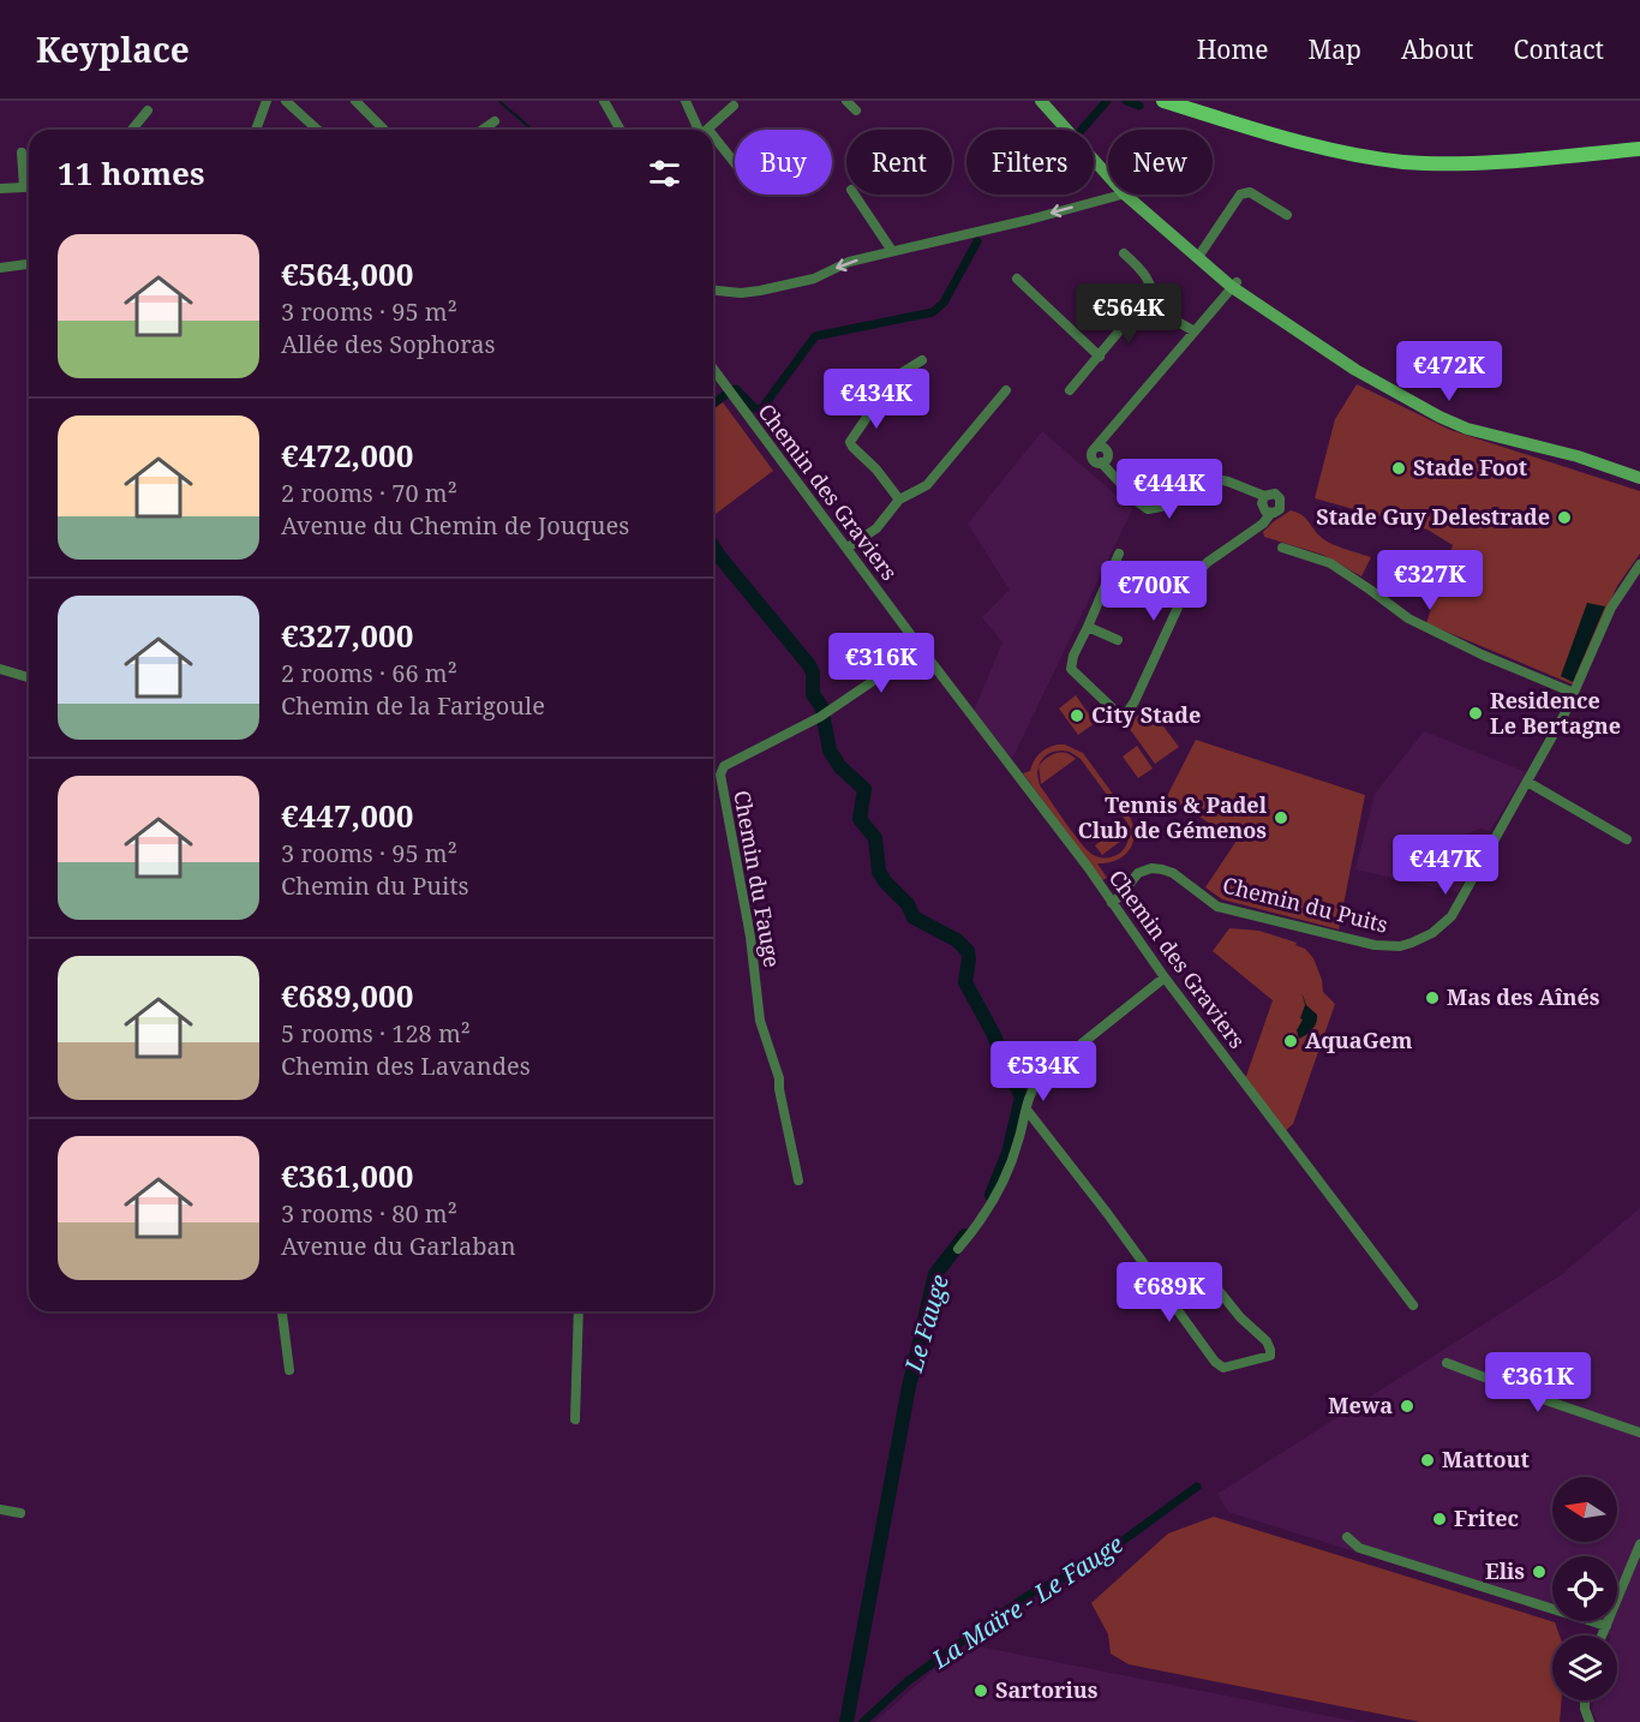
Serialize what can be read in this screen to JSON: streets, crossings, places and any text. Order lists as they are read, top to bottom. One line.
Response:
{"streets":{"street":["Chemin des Graviers","Chemin du Fauge","Chemin du Puits"]},"crossings":[["Chemin des Graviers","Chemin du Fauge"],["Chemin des Graviers","Chemin du Puits"]],"water":["Le Fauge","La Maïre - Le Fauge"],"places":["Stade Foot","Stade Guy Delestrade","Residence Le Bertagne","City Stade","Tennis & Padel Club de Gémenos","Mas des Aînés","AquaGem","Mewa","Mattout","Fritec","Elis","Sartorius"],"north":"left","page":{"header":"Keyplace","nav":["Home","Map","About","Contact"],"chip":["Buy","Rent","Filters","New"],"heading":"11 homes","list":[{"name":"€564,000","note":"3 rooms · 95 m² · Allée des Sophoras"},{"name":"€472,000","note":"2 rooms · 70 m² · Avenue du Chemin de Jouques"},{"name":"€327,000","note":"2 rooms · 66 m² · Chemin de la Farigoule"},{"name":"€447,000","note":"3 rooms · 95 m² · Chemin du Puits"},{"name":"€689,000","note":"5 rooms · 128 m² · Chemin des Lavandes"},{"name":"€361,000","note":"3 rooms · 80 m² · Avenue du Garlaban"}],"price":["€564K","€472K","€434K","€444K","€327K","€700K","€316K","€447K","€534K","€689K","€361K"]}}
